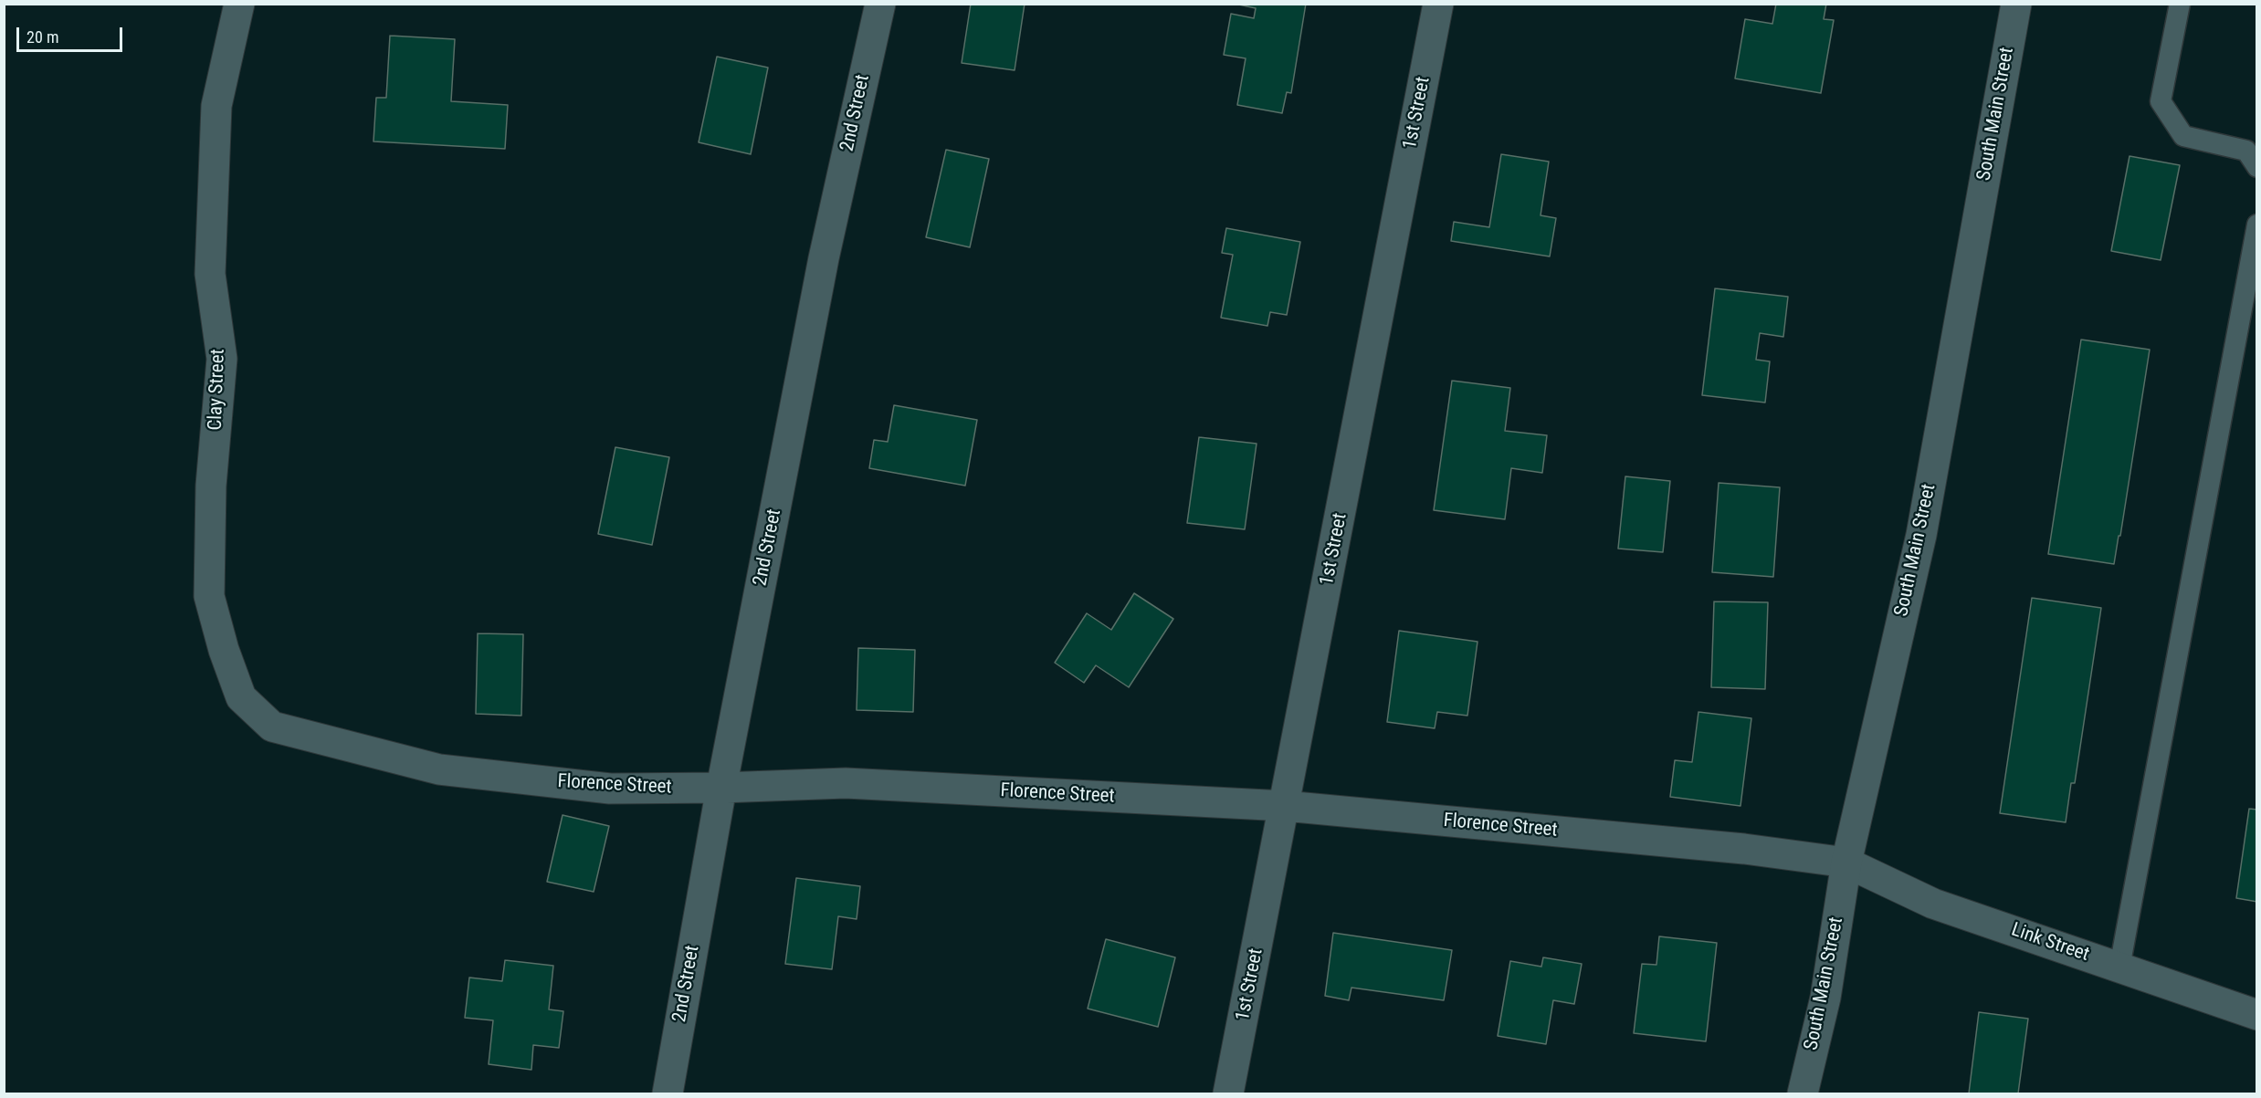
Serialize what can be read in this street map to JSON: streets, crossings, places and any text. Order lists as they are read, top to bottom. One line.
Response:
{"streets":{"street":["2nd Street","1st Street","South Main Street","Clay Street","Florence Street","Link Street"]},"crossings":[["2nd Street","Florence Street"],["1st Street","Florence Street"],["South Main Street","Florence Street"],["South Main Street","Link Street"],["Clay Street","Florence Street"],["Florence Street","Link Street"]],"scale_bar":"20 m"}
